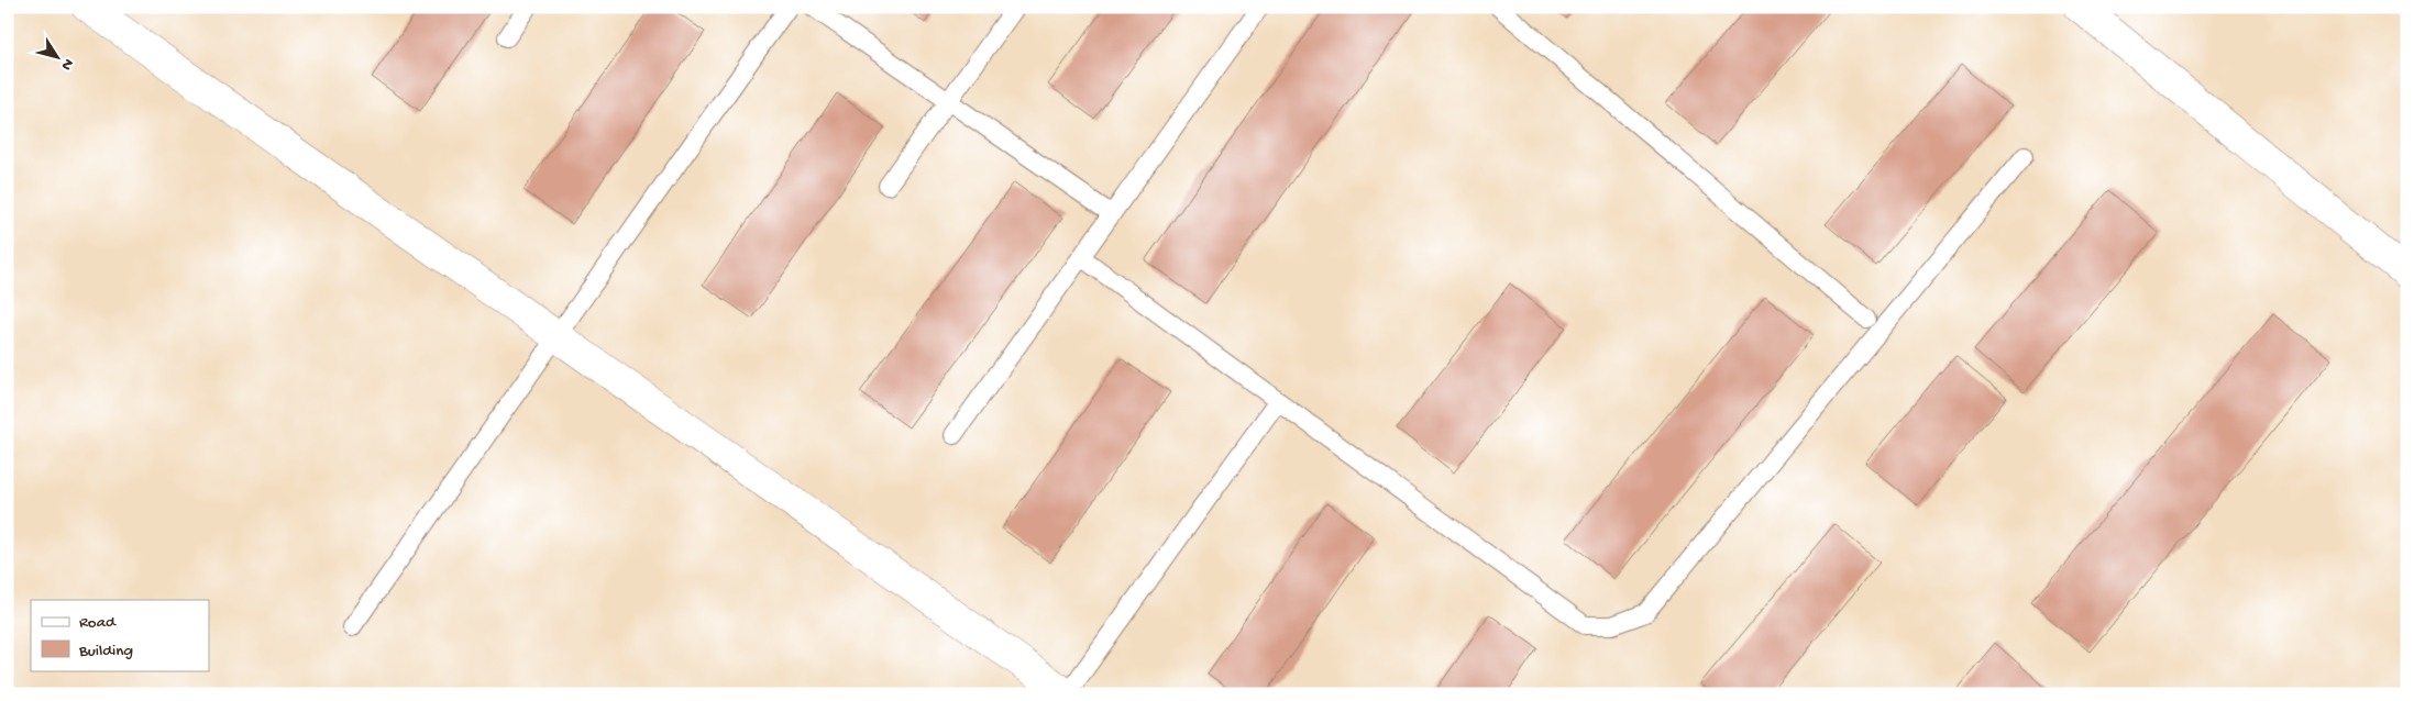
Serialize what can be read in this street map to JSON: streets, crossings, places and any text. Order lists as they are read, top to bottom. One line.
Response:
{"legend":["Road","Building"],"north":"bottom right"}
